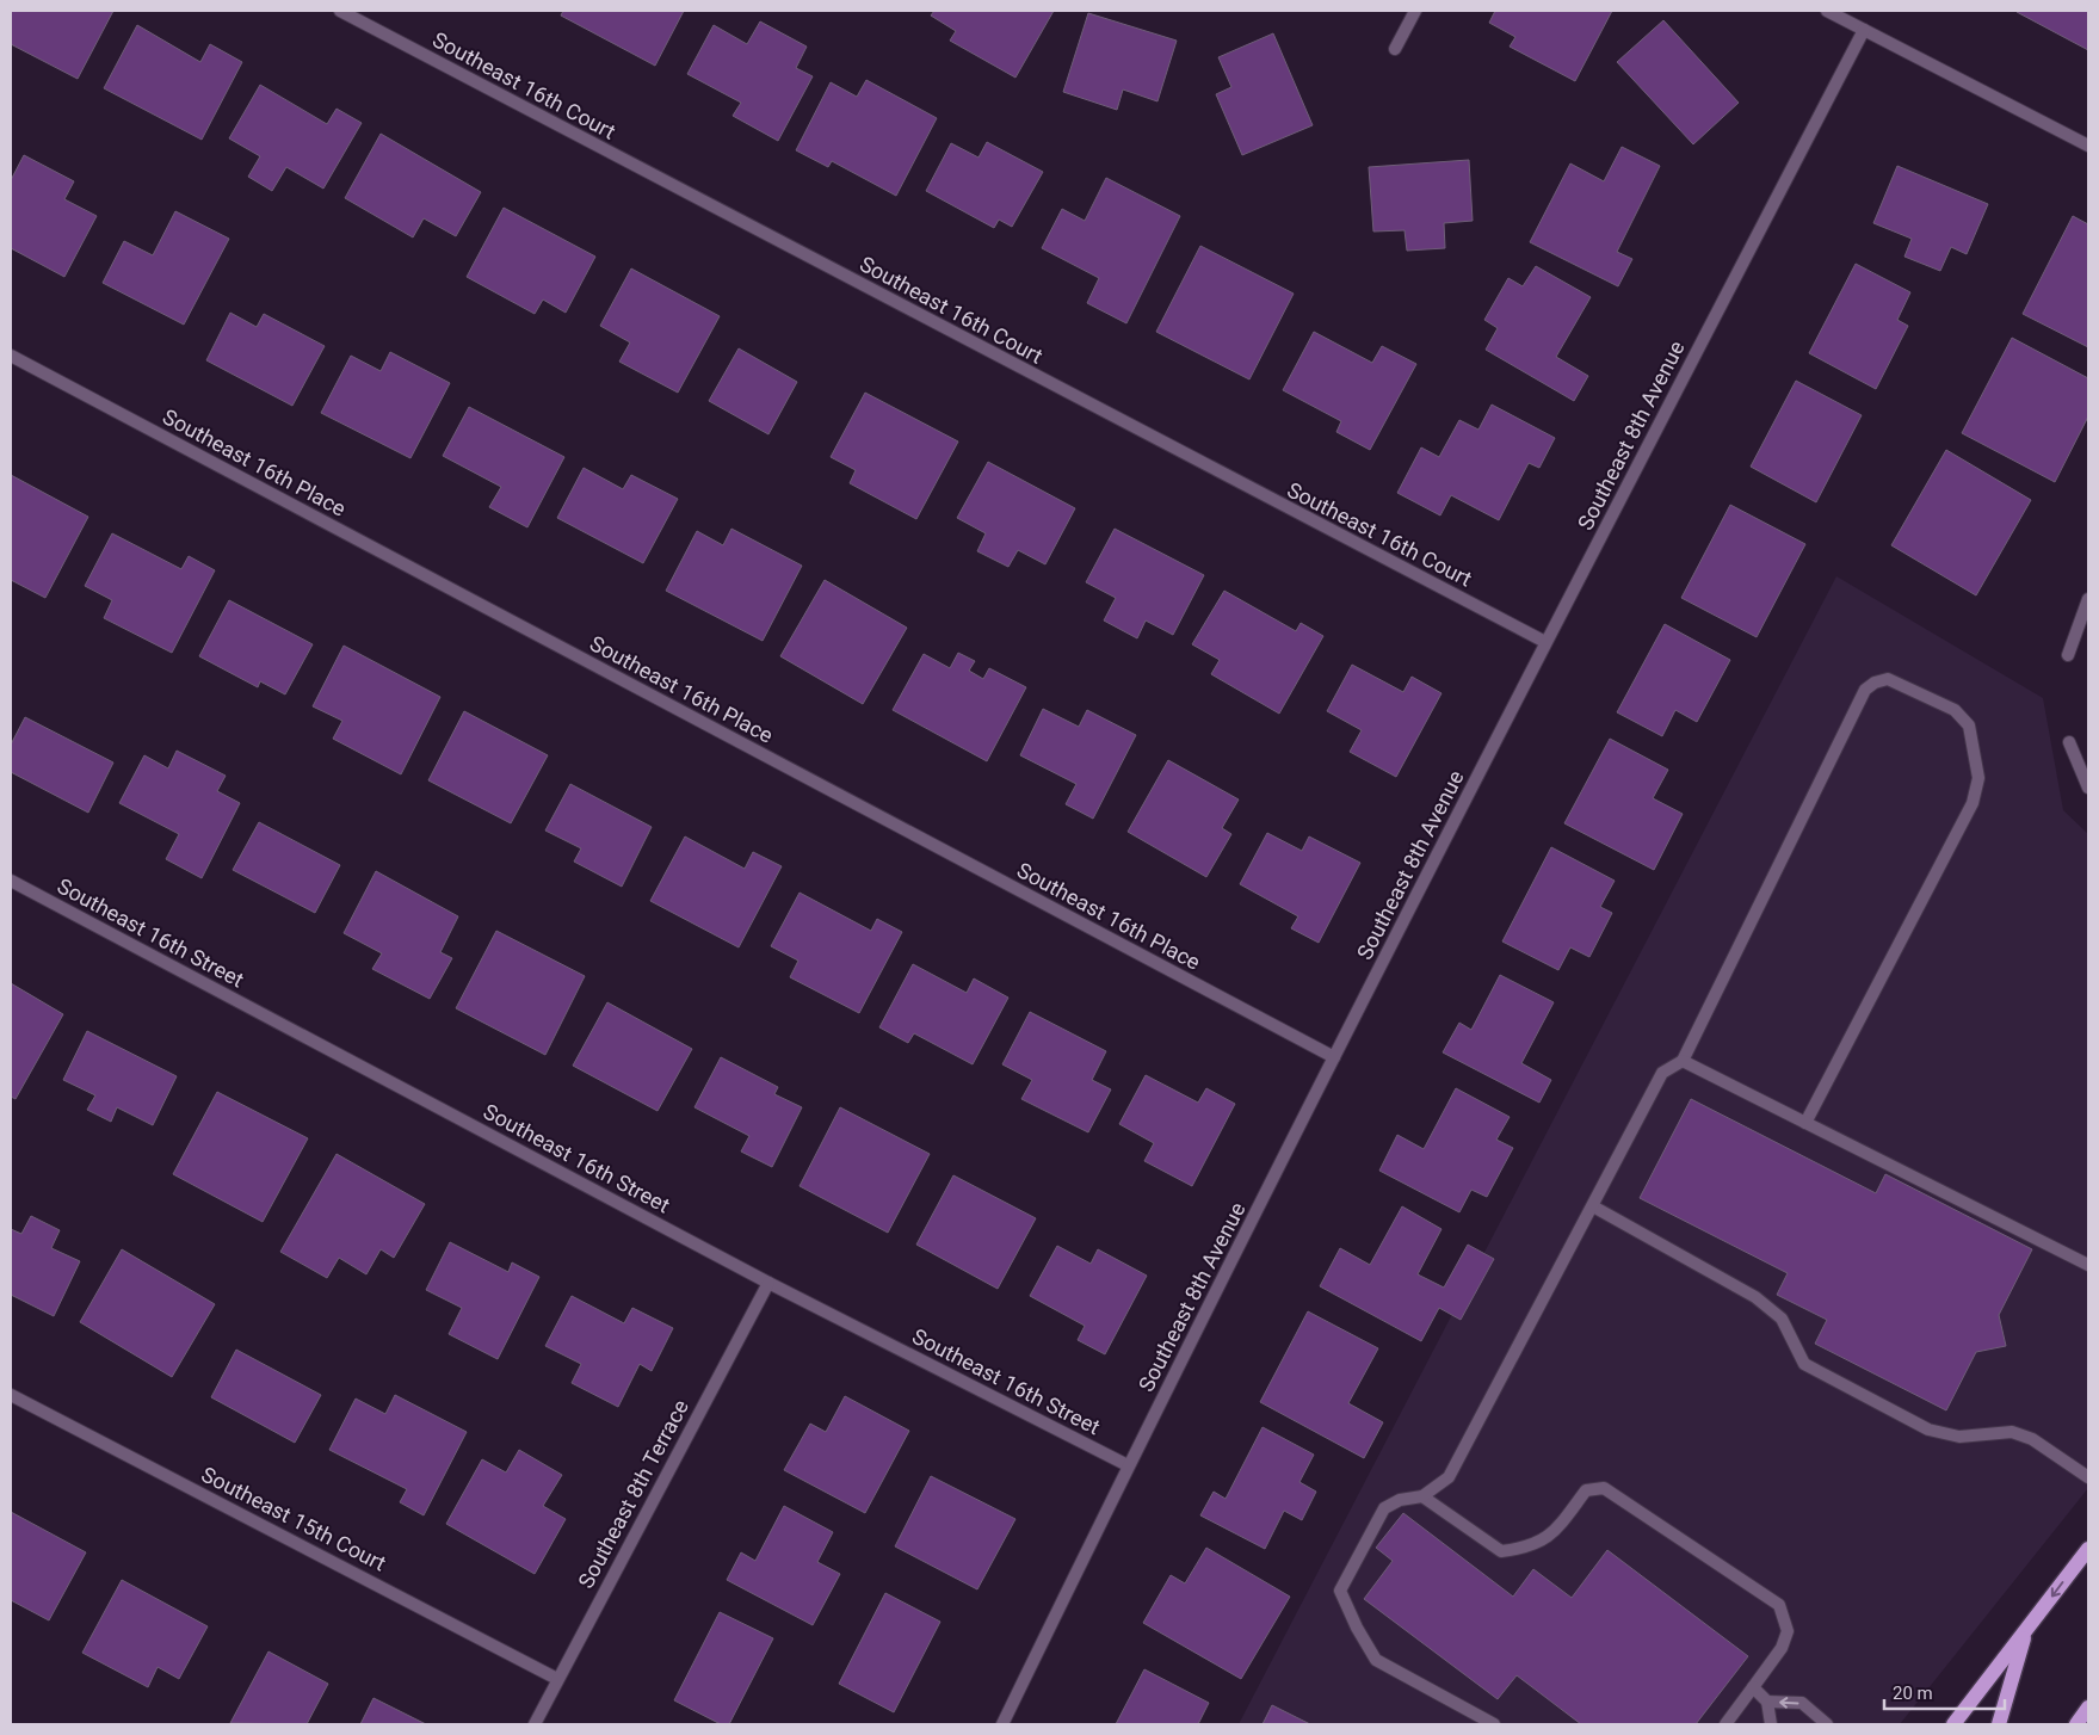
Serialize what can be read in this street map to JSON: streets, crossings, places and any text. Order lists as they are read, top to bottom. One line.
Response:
{"streets":{"street":["Southeast 16th Court","Southeast 8th Avenue","Southeast 16th Place","Southeast 16th Street","Southeast 8th Terrace","Southeast 15th Court"]},"crossings":[["Southeast 16th Court","Southeast 8th Avenue"],["Southeast 8th Avenue","Southeast 16th Place"],["Southeast 8th Avenue","Southeast 16th Street"],["Southeast 16th Street","Southeast 8th Terrace"],["Southeast 8th Terrace","Southeast 15th Court"]],"scale_bar":"20 m"}
